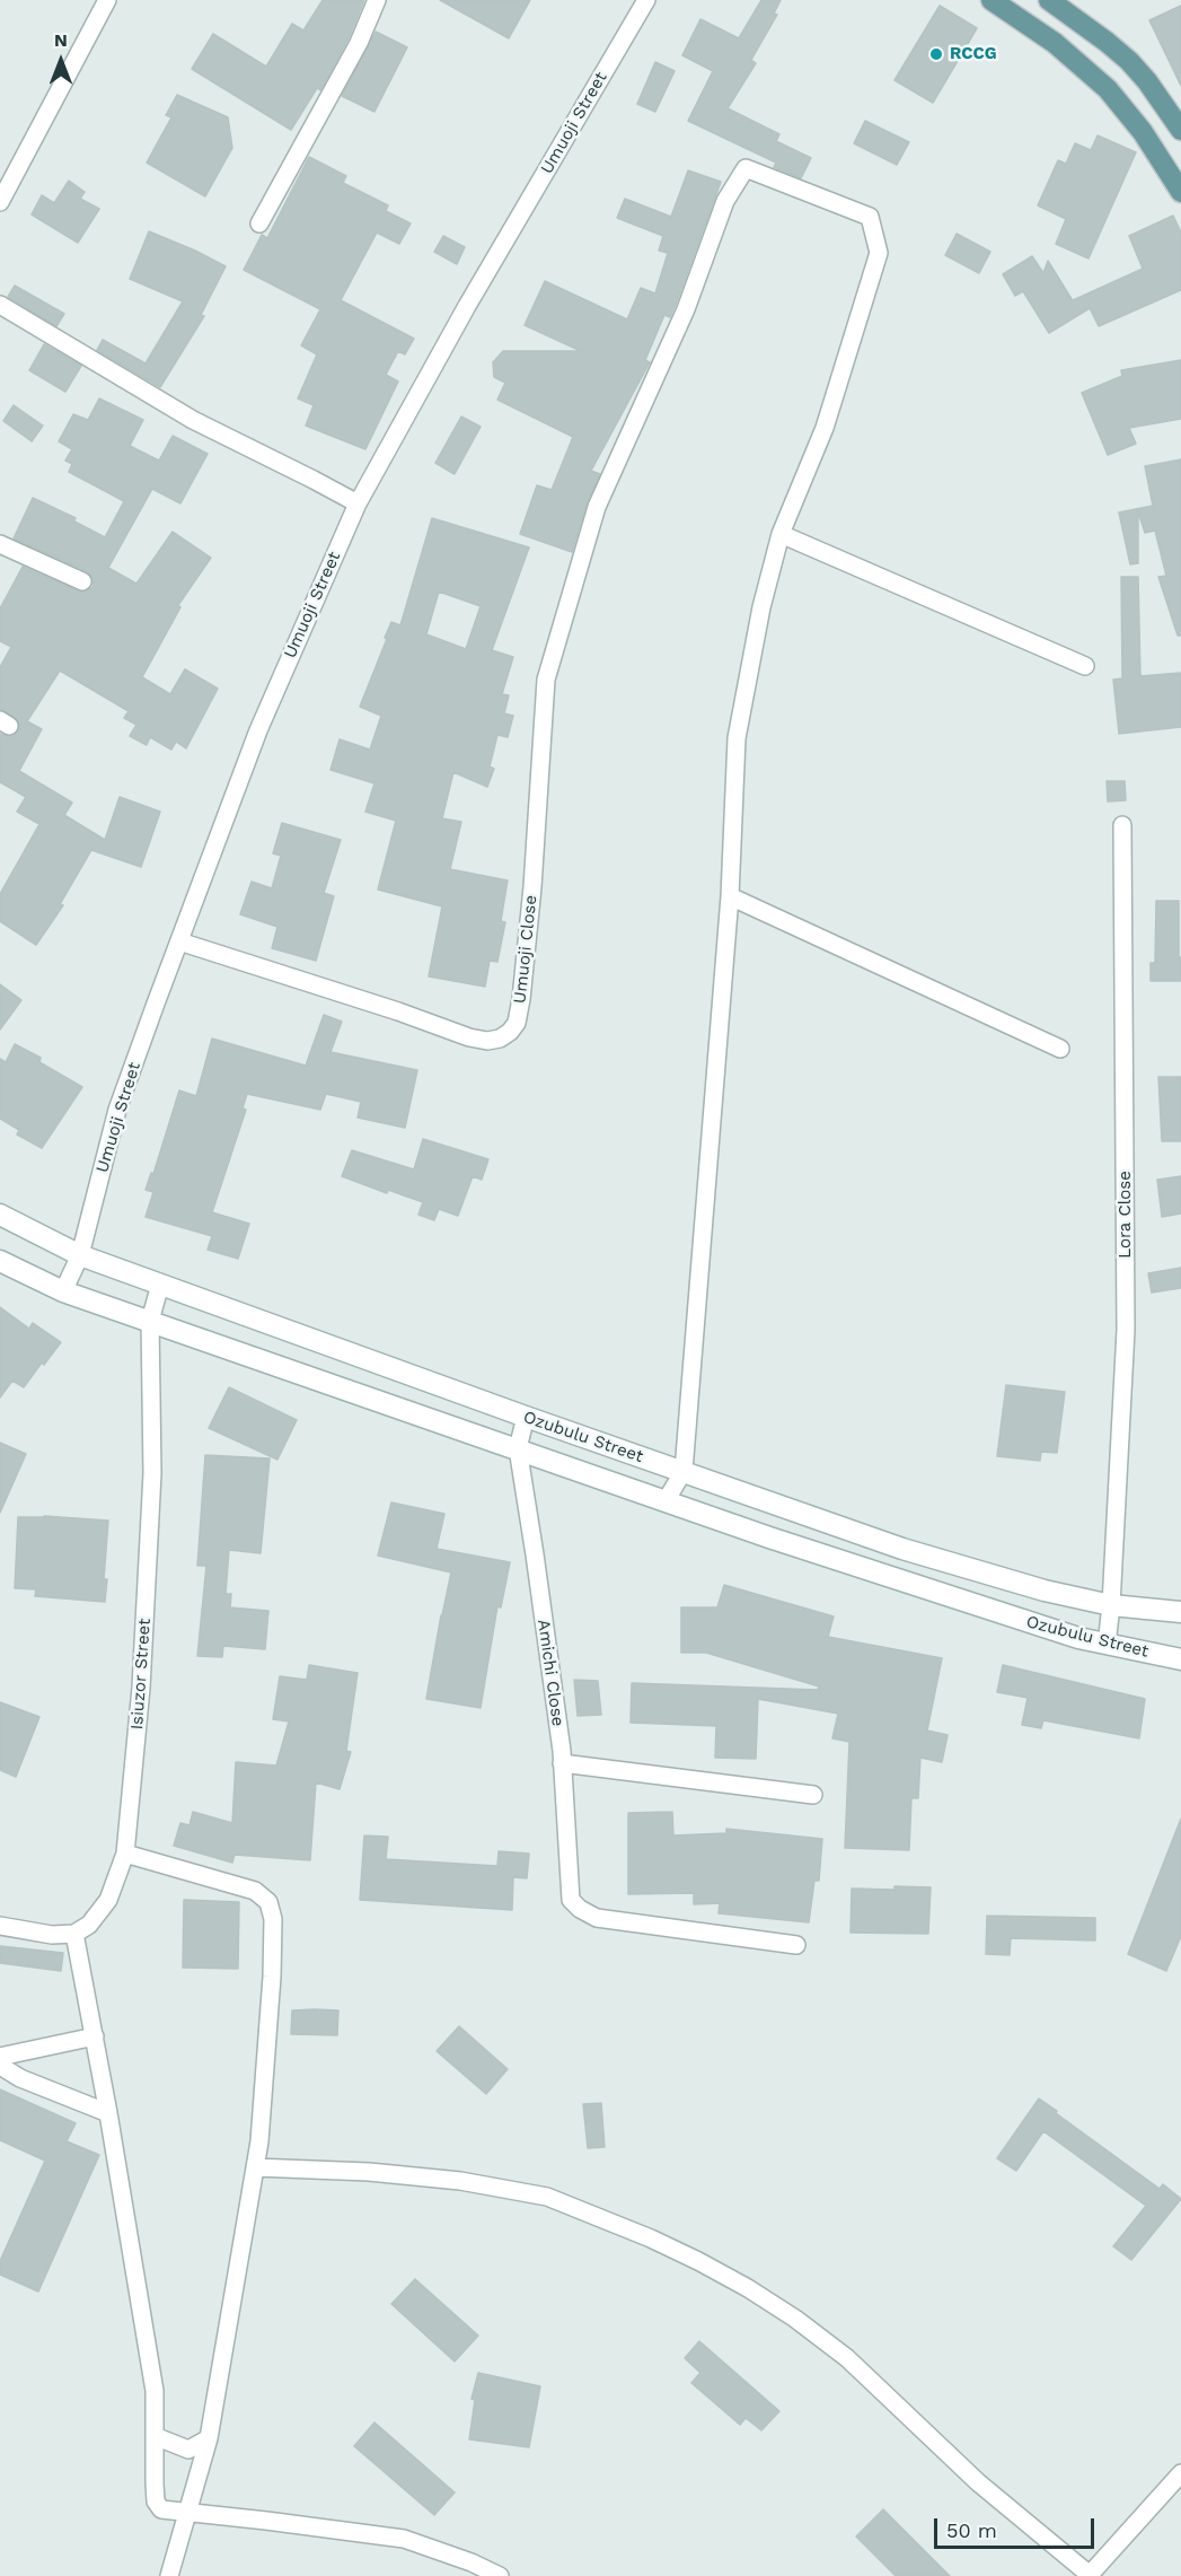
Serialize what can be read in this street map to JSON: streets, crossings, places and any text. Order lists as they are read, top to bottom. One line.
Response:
{"streets":{"main road":["Ozubulu Street"],"street":["Umuoji Street","Umuoji Close","Lora Close","Amichi Close","Isiuzor Street"]},"crossings":[["Umuoji Street","Umuoji Close"],["Umuoji Street","Ozubulu Street"],["Lora Close","Ozubulu Street"],["Ozubulu Street","Amichi Close"],["Ozubulu Street","Isiuzor Street"]],"places":["RCCG"],"scale_bar":"50 m","north":"top"}
